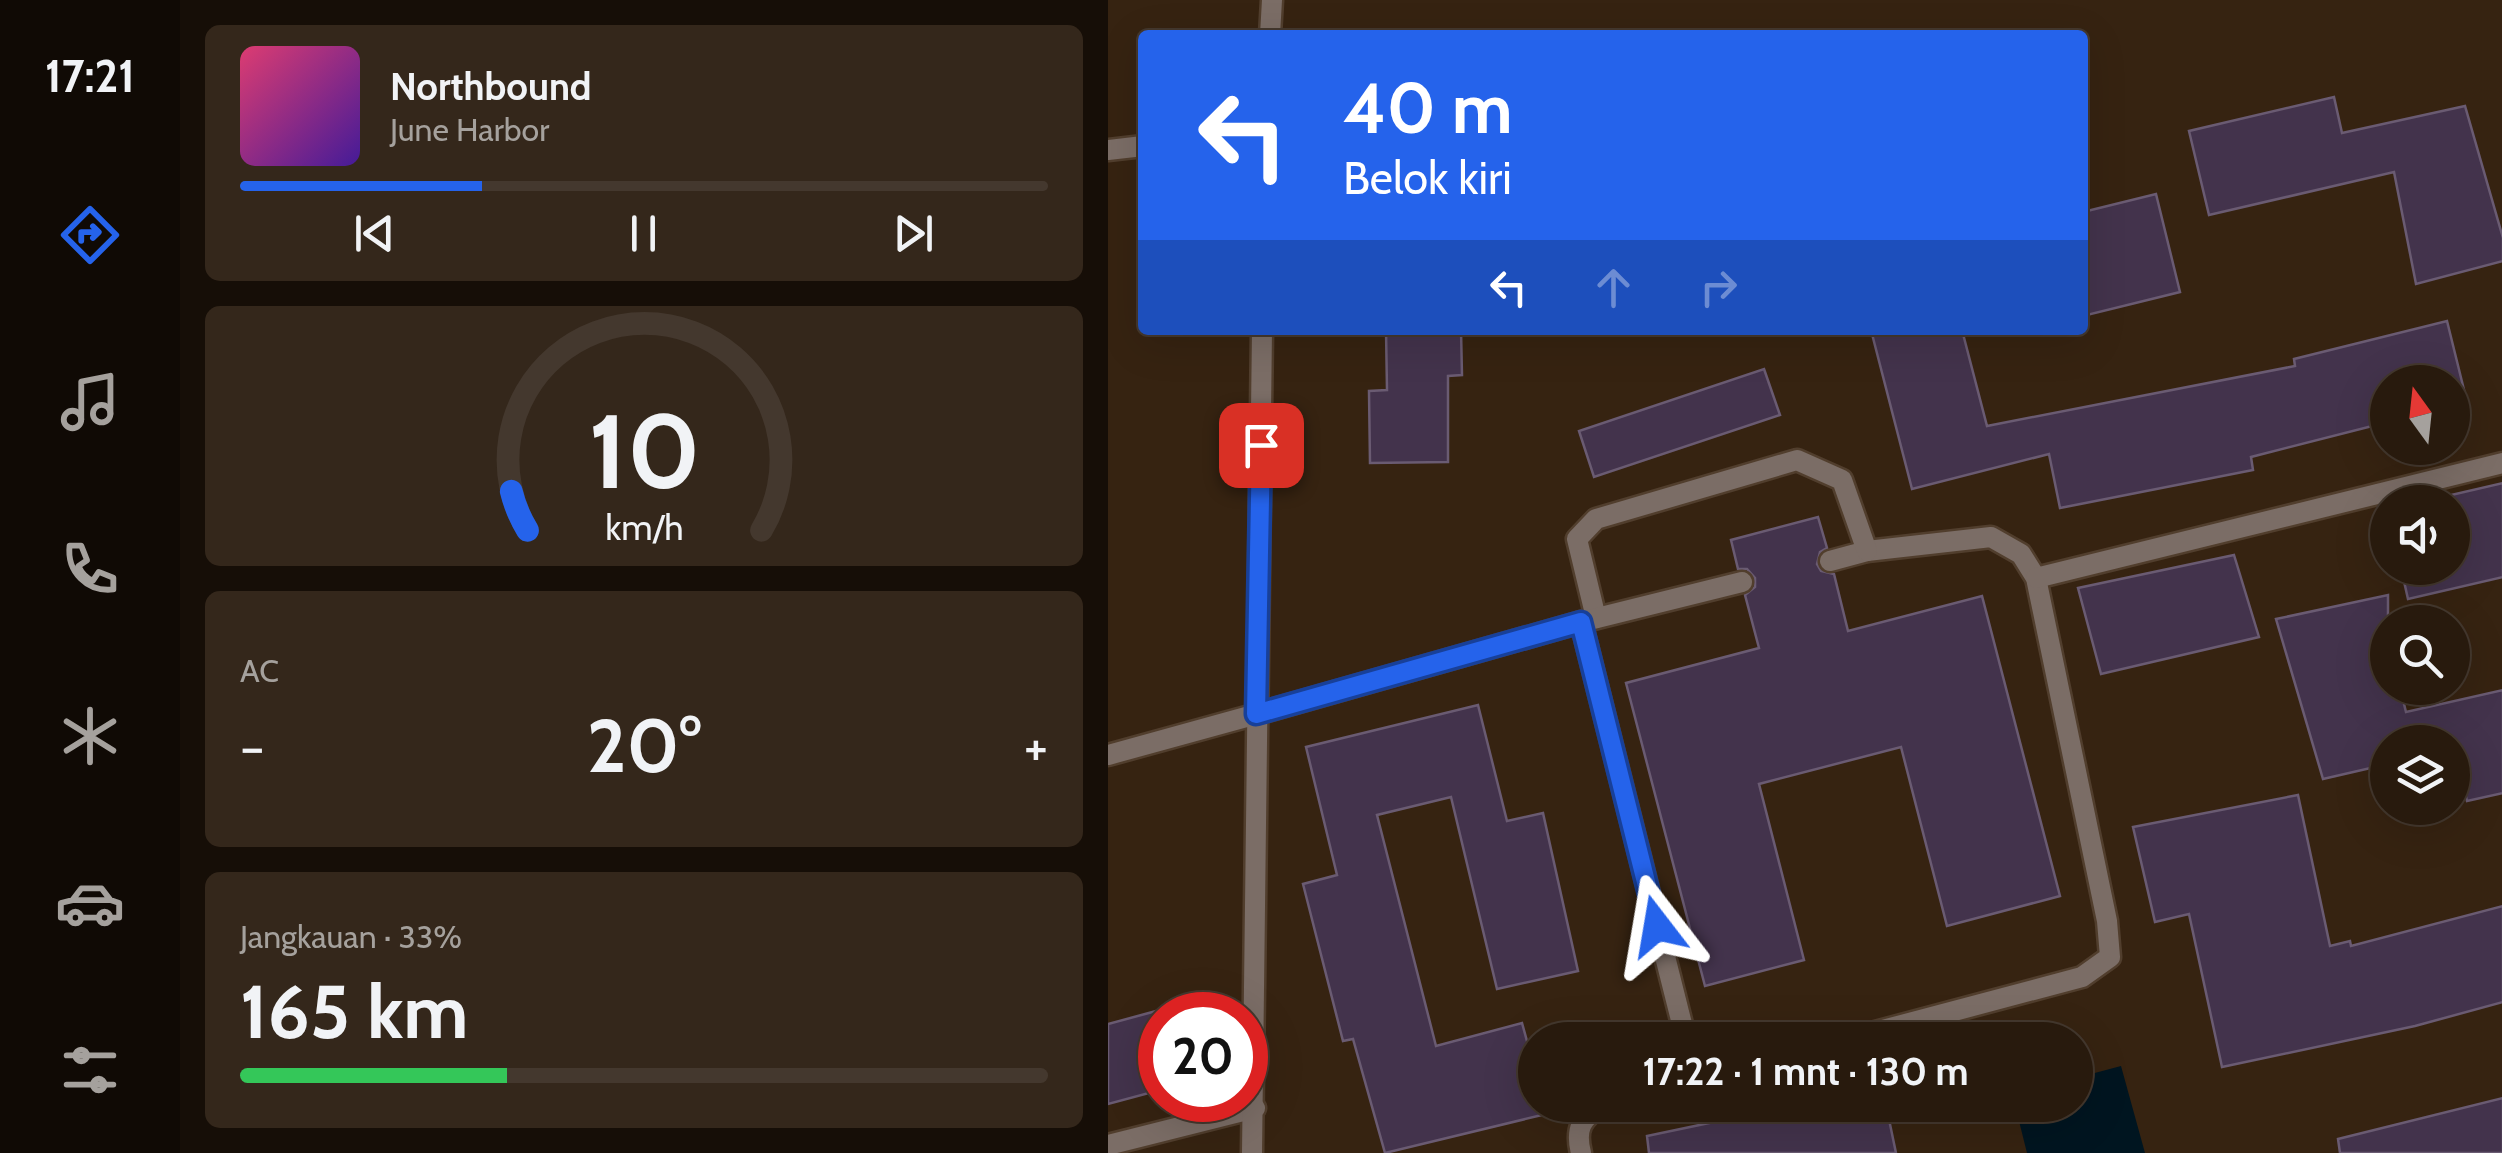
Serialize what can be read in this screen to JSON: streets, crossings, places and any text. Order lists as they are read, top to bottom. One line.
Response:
{"north":"top","page":{"tabs":"17:21","turn":["40 m","Belok kiri"],"song":["Northbound","June Harbor"],"tile":["AC",["Jangkauan · 33%","165 km"]],"heat":["−","20°","+"],"limit":"20","trip":"17:22 · 1 mnt · 130 m","gauge":["10","km/h"]}}
